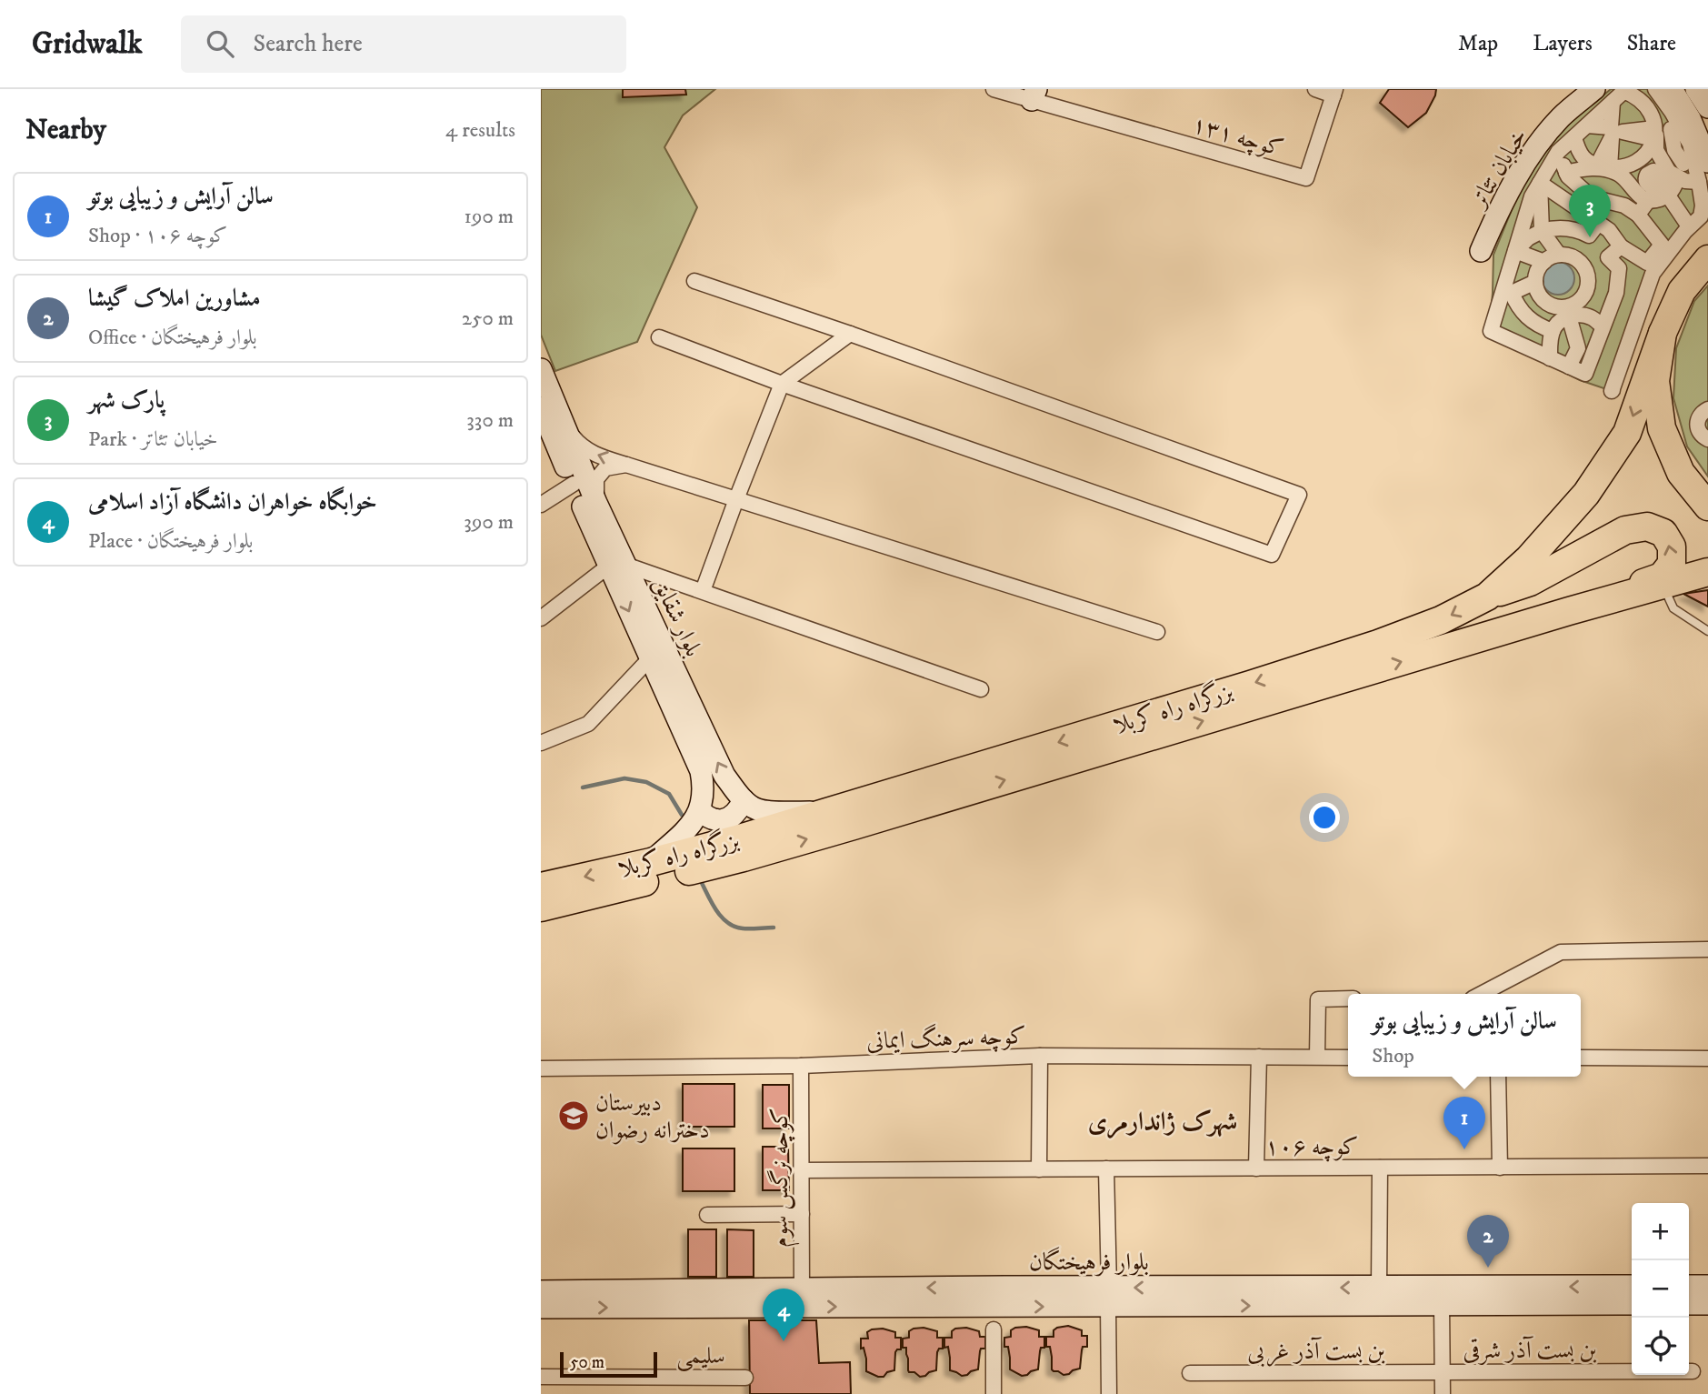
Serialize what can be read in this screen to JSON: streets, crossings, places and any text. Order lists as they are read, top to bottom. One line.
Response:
{"streets":{"highway":["بزرگراه راه کربلا"],"main road":["خیابان تئاتر","بلوار شقایق","بلوار فرهیختگان"],"street":["کوچه ۱۳۱","کوچه سرهنگ ایمانی","کوچه ۱۰۶","کوچه نرگس سوم","بن بست آذر شرقی","بن بست آذر غربی","سلیمی"]},"crossings":[["کوچه سرهنگ ایمانی","کوچه نرگس سوم"],["کوچه ۱۰۶","کوچه نرگس سوم"],["کوچه نرگس سوم","بلوار فرهیختگان"],["بن بست آذر شرقی","بن بست آذر غربی"]],"districts":["شهرک ژاندارمری"],"places":{"school or university":["دبیرستان دخترانه رضوان"]},"scale_bar":"50 m","page":{"header":"Gridwalk","search":"Search here","nav":["Map","Layers","Share"],"heading":["Nearby","4 results"],"list":[{"mark":"1","name":"سالن آرایش و زیبایی بوتو","note":"Shop · کوچه ۱۰۶","value":"190 m"},{"mark":"2","name":"مشاورین املاک گیشا","note":"Office · بلوار فرهیختگان","value":"250 m"},{"mark":"3","name":"پارک شهر","note":"Park · خیابان تئاتر","value":"330 m"},{"mark":"4","name":"خوابگاه خواهران دانشگاه آزاد اسلامی","note":"Place · بلوار فرهیختگان","value":"390 m"}],"pins":["3","1","2","4"],"popup":["سالن آرایش و زیبایی بوتو","Shop"],"map_buttons":["+","−"],"scale":"50 m"}}
